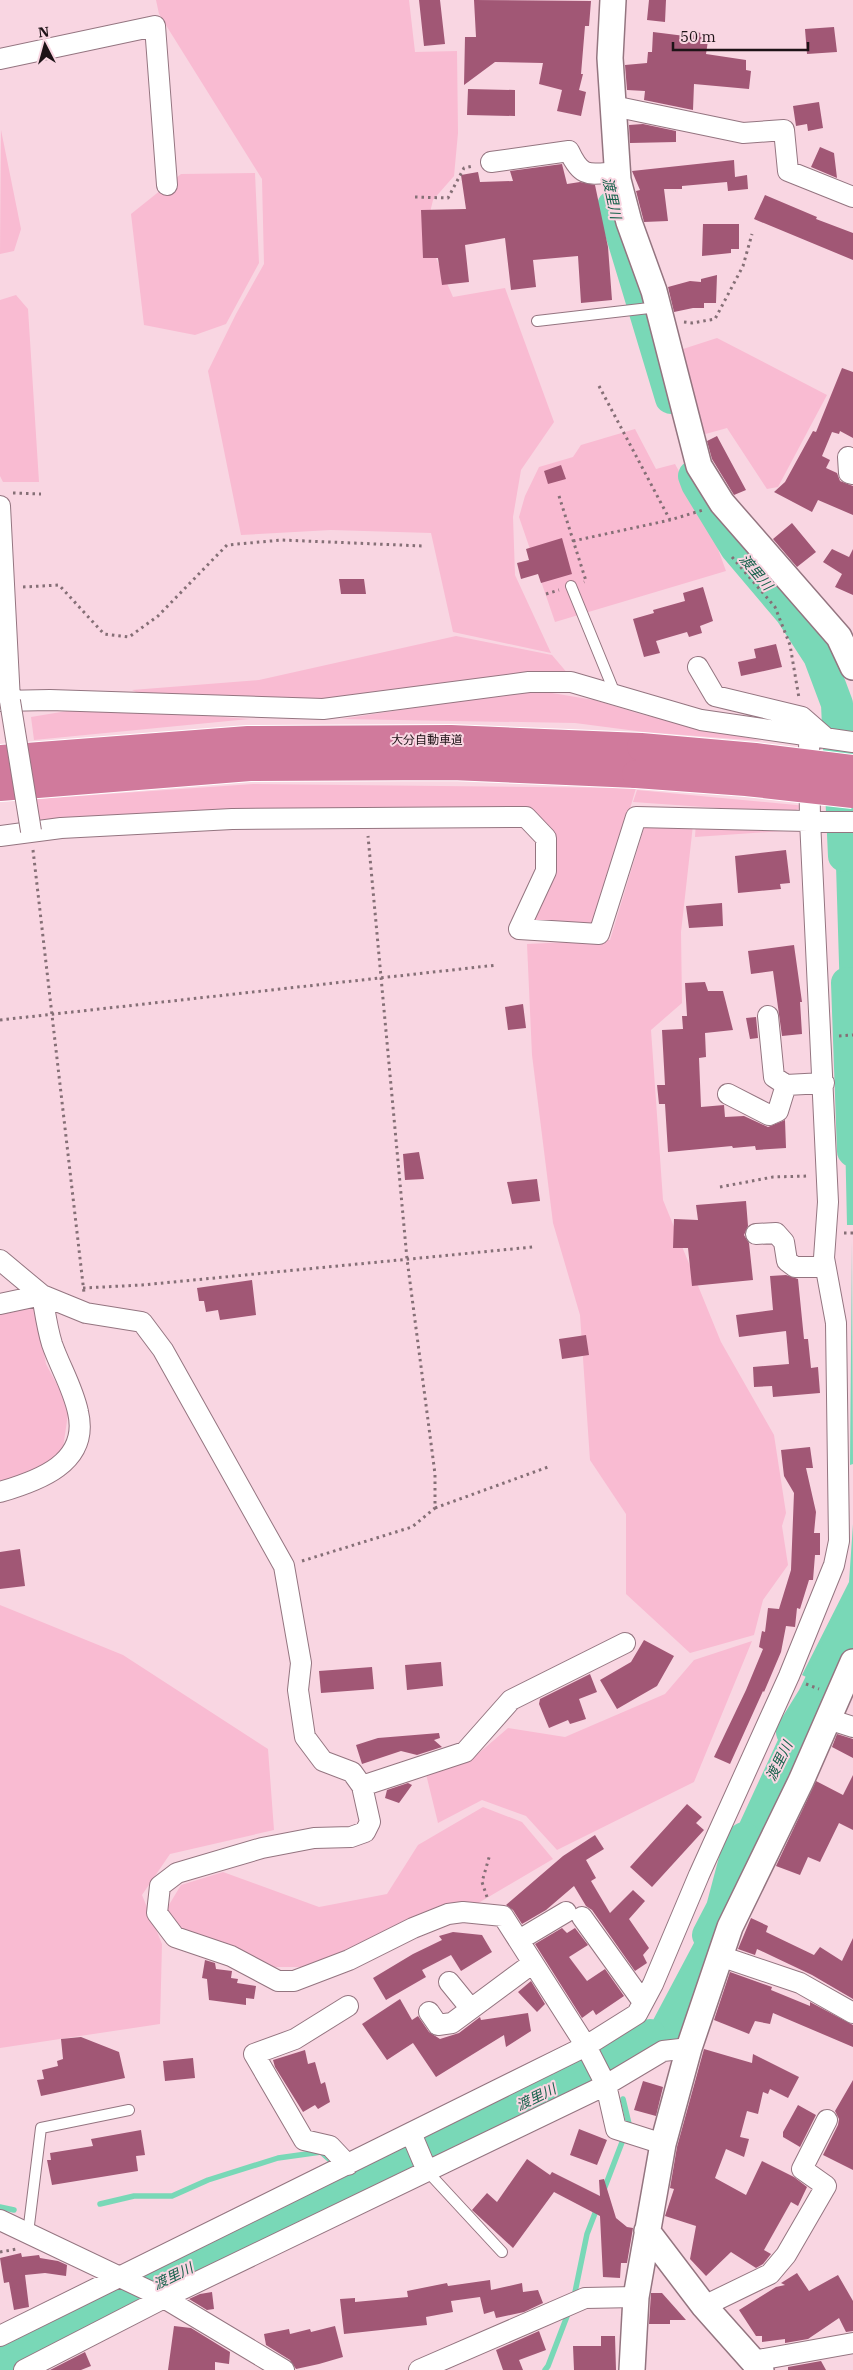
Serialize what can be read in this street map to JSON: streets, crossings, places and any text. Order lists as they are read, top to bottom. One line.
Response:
{"streets":{"highway":["大分自動車道"]},"water":["渡里川"],"scale_bar":"50 m","north":"top"}
